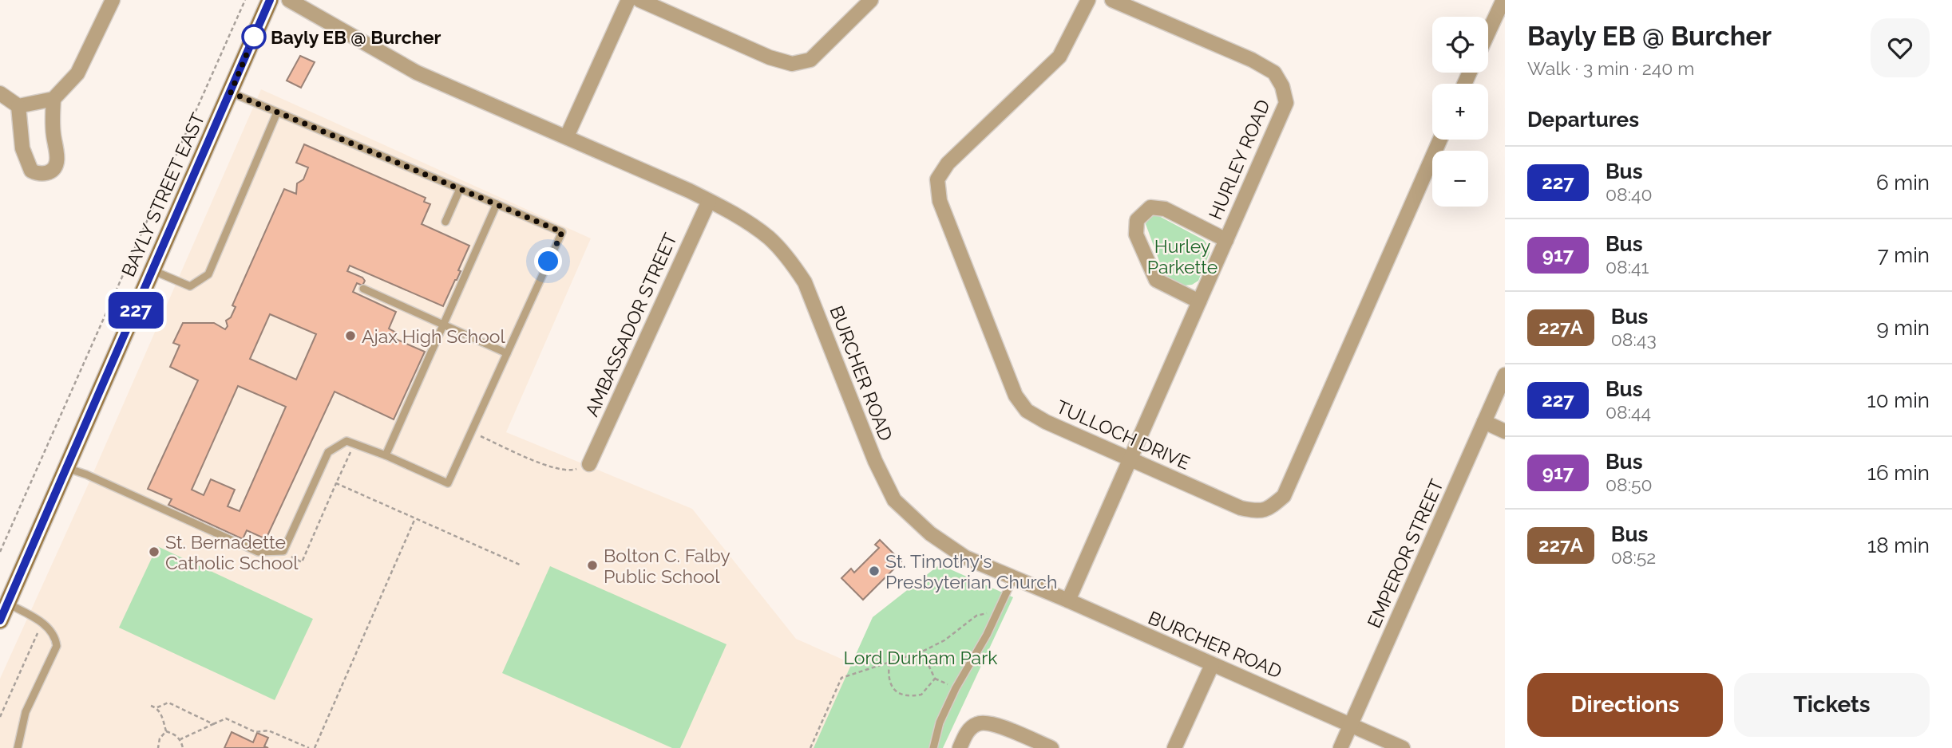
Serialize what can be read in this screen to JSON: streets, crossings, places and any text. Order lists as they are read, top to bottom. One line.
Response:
{"streets":{"main road":["BAYLY STREET EAST"],"street":["HURLEY ROAD","AMBASSADOR STREET","BURCHER ROAD","TULLOCH DRIVE","EMPEROR STREET"]},"crossings":[["HURLEY ROAD","BURCHER ROAD"],["HURLEY ROAD","TULLOCH DRIVE"],["AMBASSADOR STREET","BURCHER ROAD"],["BURCHER ROAD","EMPEROR STREET"]],"parks":["Hurley Parkette","Lord Durham Park"],"places":["Bayly EB @ Burcher","Ajax High School","St. Bernadette Catholic School","Bolton C. Falby Public School","St. Timothy's Presbyterian Church"],"lines":["bus line 227"],"page":{"on_map":"227","heading":[["Bayly EB @ Burcher","Walk · 3 min · 240 m"],"Departures"],"map_buttons":["+","−"],"list":[{"mark":"227","name":"Bus","note":"08:40","value":"6 min"},{"mark":"917","name":"Bus","note":"08:41","value":"7 min"},{"mark":"227A","name":"Bus","note":"08:43","value":"9 min"},{"mark":"227","name":"Bus","note":"08:44","value":"10 min"},{"mark":"917","name":"Bus","note":"08:50","value":"16 min"},{"mark":"227A","name":"Bus","note":"08:52","value":"18 min"}],"buttons":["Directions","Tickets"]}}
